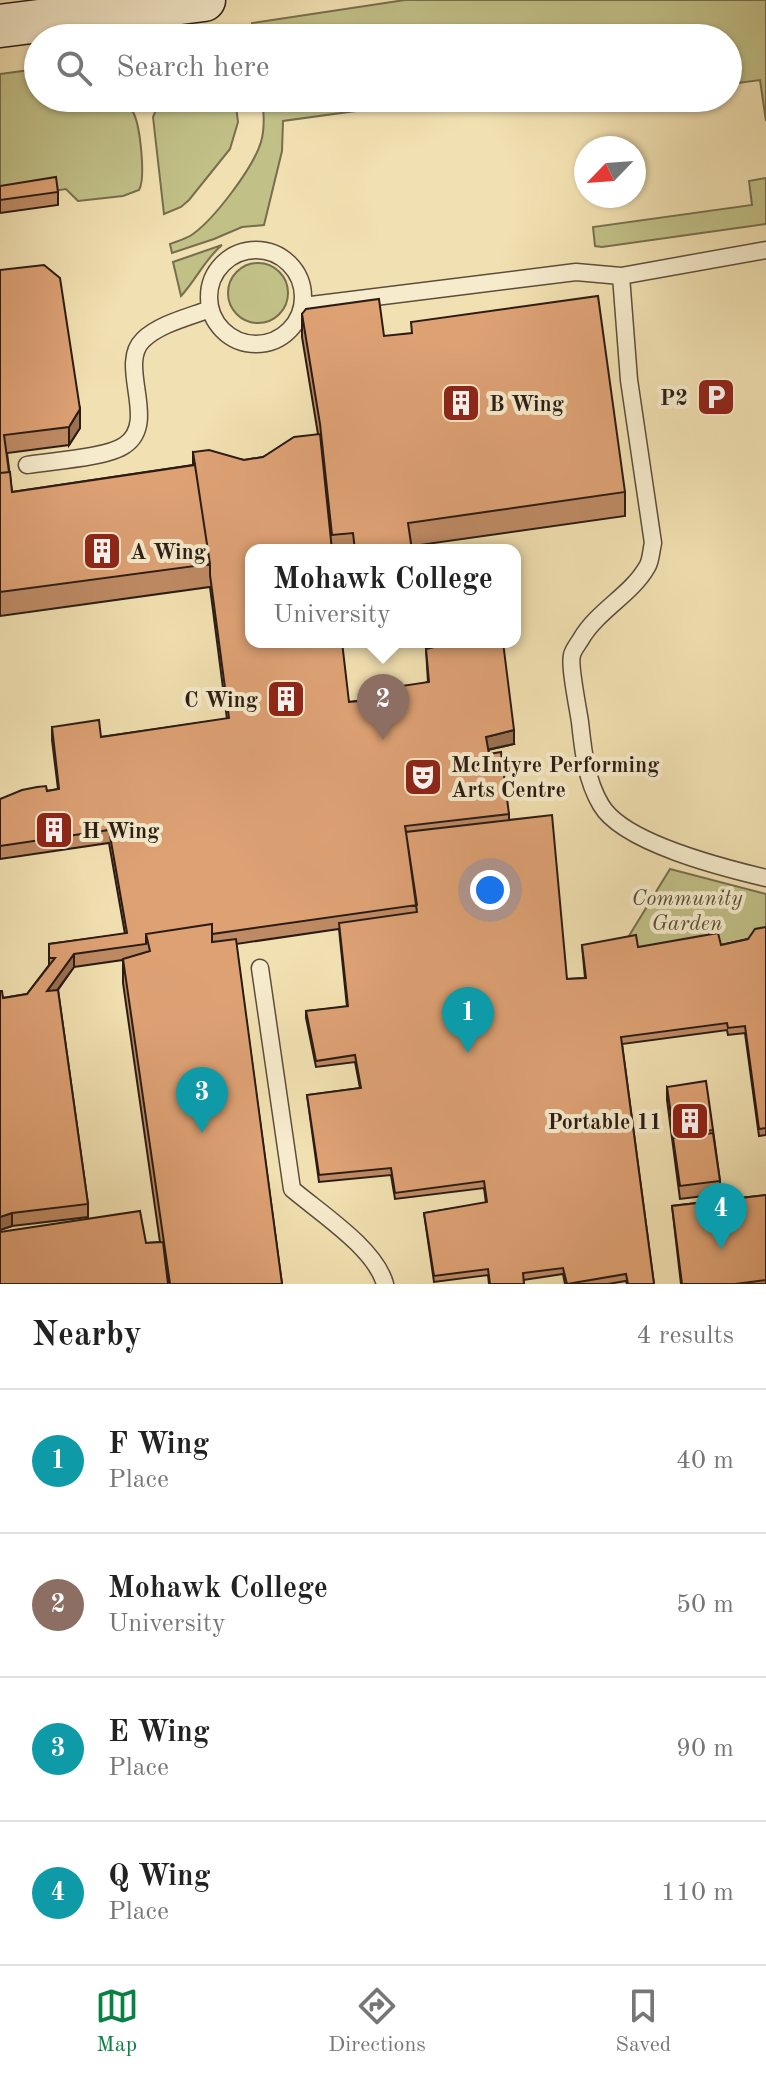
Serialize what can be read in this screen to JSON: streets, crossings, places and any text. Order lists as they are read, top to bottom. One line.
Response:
{"parks":["Community Garden"],"places":{"parking":["P2"],"building":["B Wing","A Wing","C Wing","H Wing","Portable 11"],"theatre":["McIntyre Performing Arts Centre"]},"north":"bottom left","page":{"search":"Search here","popup":["Mohawk College","University"],"pins":["2","1","3","4"],"heading":["Nearby","4 results"],"list":[{"mark":"1","name":"F Wing","note":"Place","value":"40 m"},{"mark":"2","name":"Mohawk College","note":"University","value":"50 m"},{"mark":"3","name":"E Wing","note":"Place","value":"90 m"},{"mark":"4","name":"Q Wing","note":"Place","value":"110 m"}],"nav":["Map","Directions","Saved"]}}
